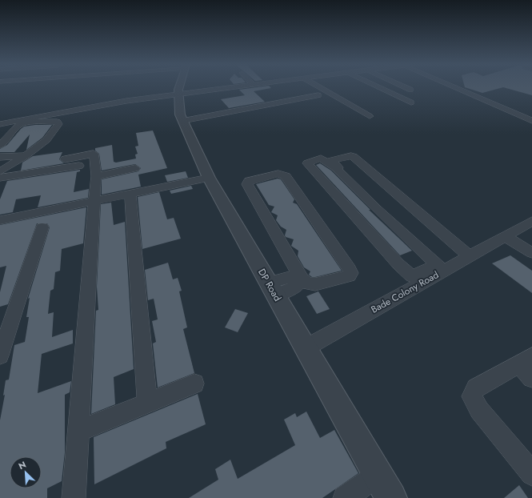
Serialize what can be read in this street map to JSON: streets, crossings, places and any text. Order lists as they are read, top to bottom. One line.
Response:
{"streets":{"street":["DP Road","Bade Colony Road"]},"crossings":[["DP Road","Bade Colony Road"]],"north":"top left"}
